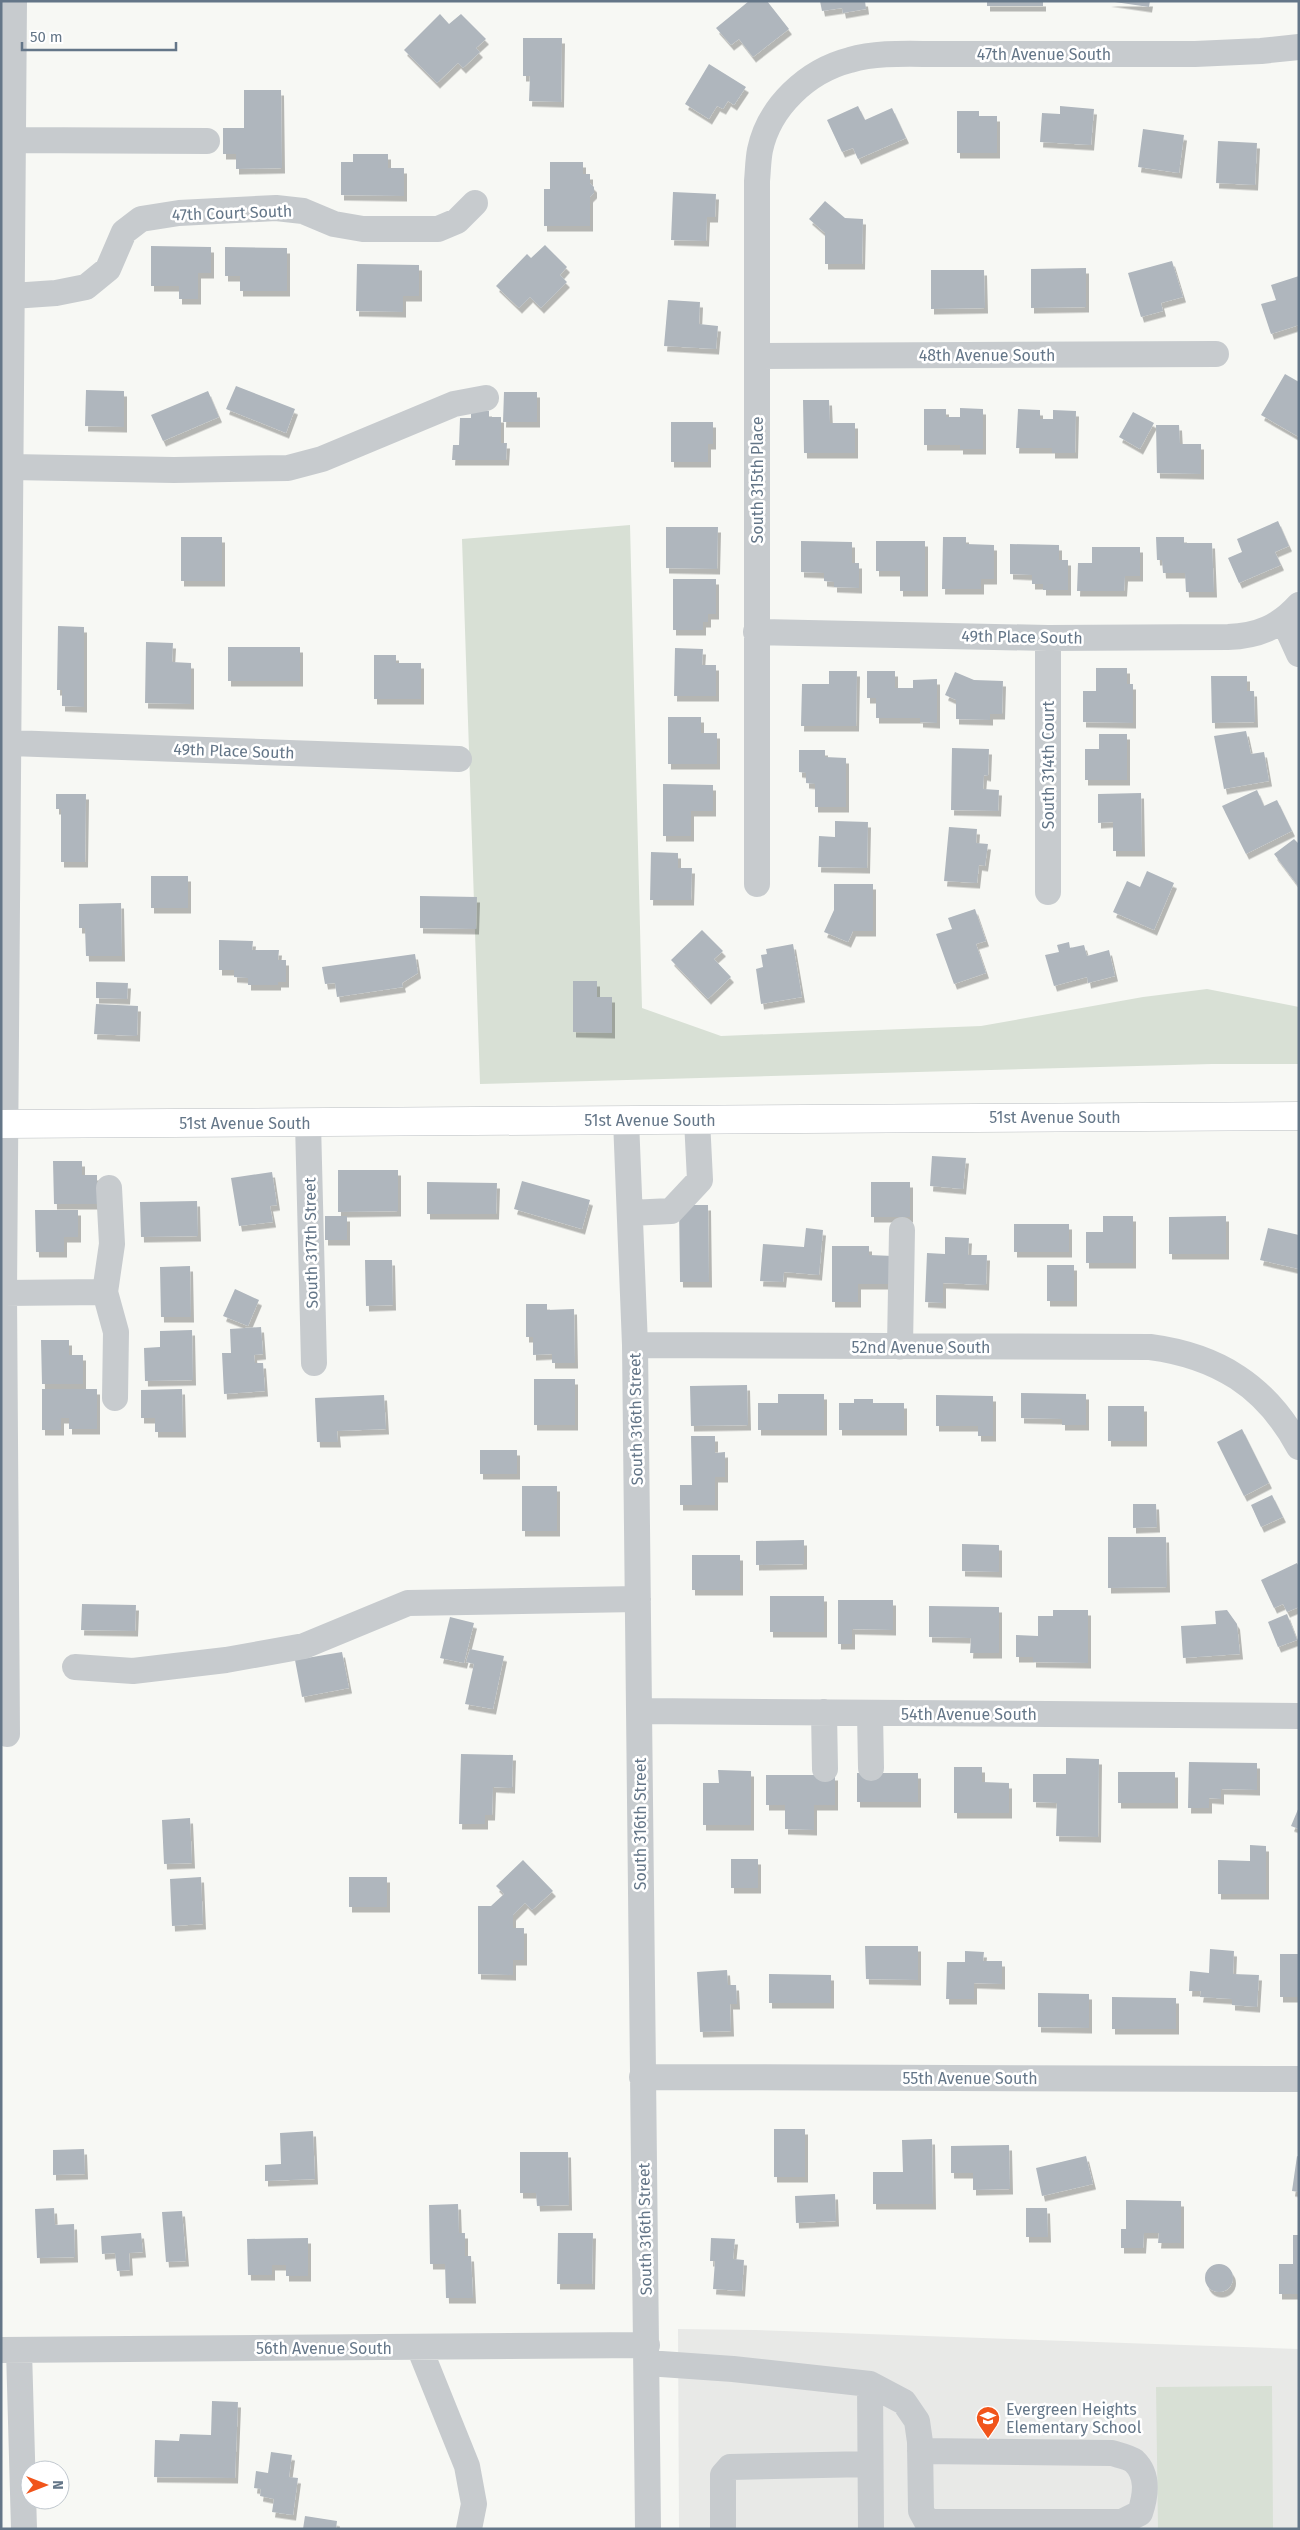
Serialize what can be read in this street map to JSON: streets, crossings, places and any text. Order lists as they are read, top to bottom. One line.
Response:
{"streets":{"main road":["51st Avenue South"],"street":["47th Avenue South","47th Court South","48th Avenue South","South 315th Place","49th Place South","South 314th Court","South 317th Street","52nd Avenue South","South 316th Street","54th Avenue South","55th Avenue South","56th Avenue South"]},"crossings":[["47th Avenue South","South 315th Place"],["48th Avenue South","South 315th Place"],["South 315th Place","49th Place South"],["49th Place South","South 314th Court"],["51st Avenue South","South 317th Street"],["51st Avenue South","South 316th Street"],["52nd Avenue South","South 316th Street"],["South 316th Street","54th Avenue South"],["South 316th Street","55th Avenue South"],["South 316th Street","56th Avenue South"]],"places":{"school or university":["Evergreen Heights Elementary School"]},"scale_bar":"50 m","north":"right"}
